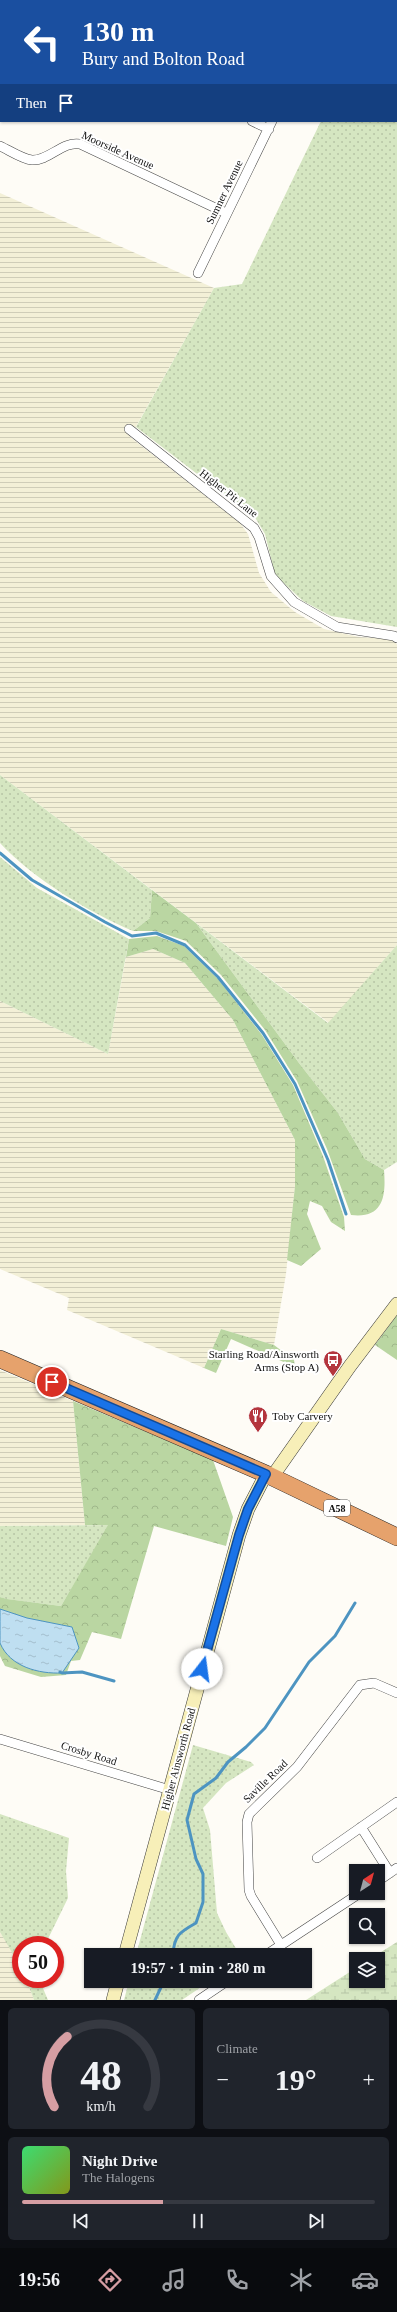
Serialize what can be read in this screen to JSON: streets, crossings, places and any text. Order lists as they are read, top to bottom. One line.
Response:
{"streets":{"highway":["A58"],"main road":["Higher Ainsworth Road"],"street":["Moorside Avenue","Sumner Avenue","Higher Pit Lane","Crosby Road","Saville Road"]},"crossings":[["Moorside Avenue","Sumner Avenue"],["A58","Higher Ainsworth Road"],["Crosby Road","Higher Ainsworth Road"]],"places":{"bus stop":["Starling Road/Ainsworth Arms (Stop A)"],"restaurant":["Toby Carvery"]},"north":"top right","page":{"turn":["130 m","Bury and Bolton Road"],"then":"Then","limit":"50","trip":"19:57 · 1 min · 280 m","tile":"Climate","heat":["−","19°","+"],"song":["Night Drive","The Halogens"],"tabs":"19:56","gauge":["48","km/h"]}}
